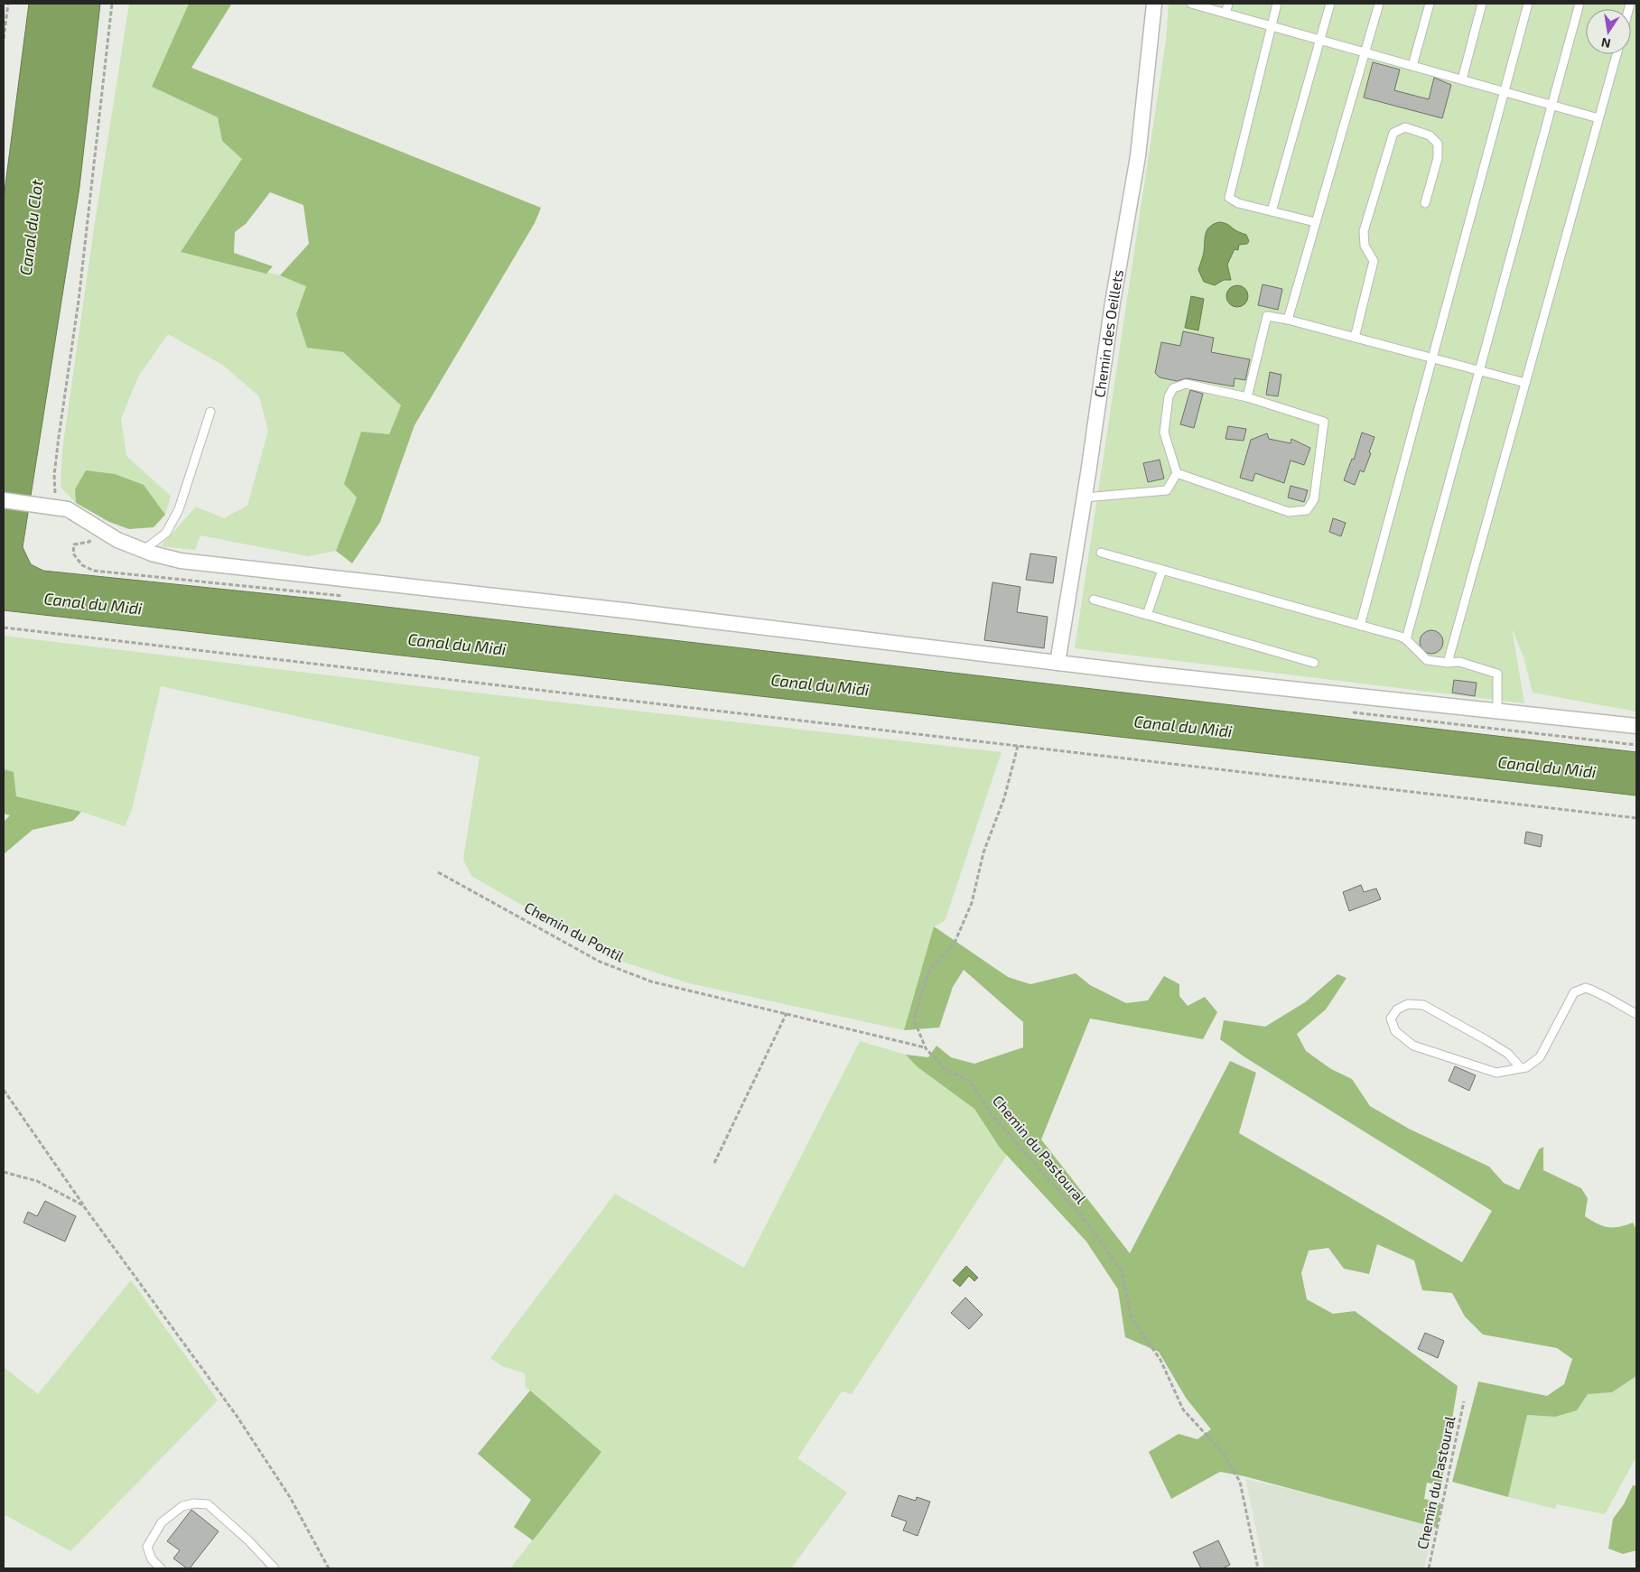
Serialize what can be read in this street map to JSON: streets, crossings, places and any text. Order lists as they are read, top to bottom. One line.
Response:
{"streets":{"street":["Chemin des Oeillets"],"path":["Chemin du Pontil","Chemin du Pastoural"]},"crossings":[["Chemin du Pontil","Chemin du Pastoural"]],"water":["Canal du Clot","Canal du Midi"],"north":"bottom"}
